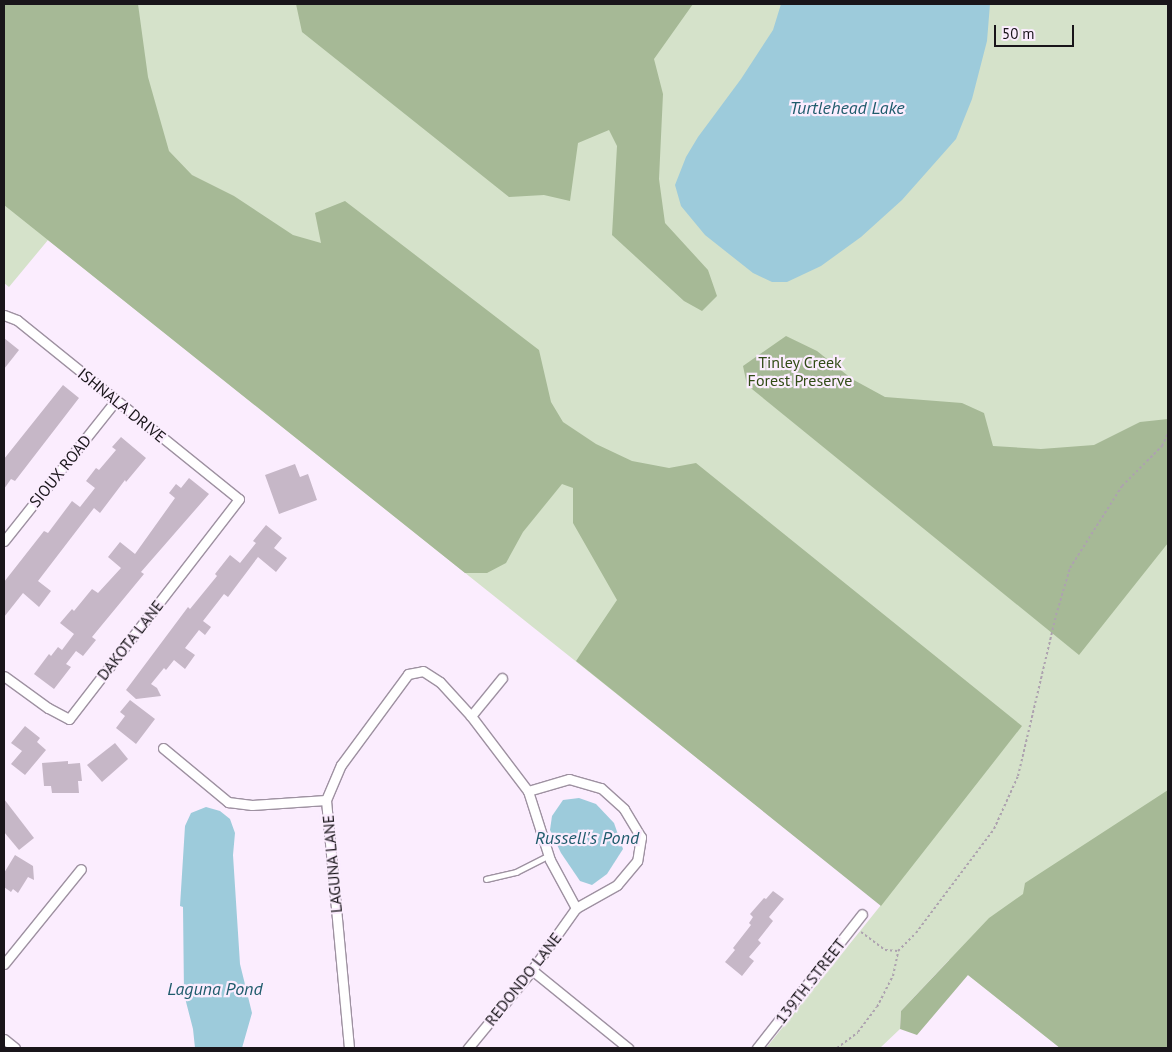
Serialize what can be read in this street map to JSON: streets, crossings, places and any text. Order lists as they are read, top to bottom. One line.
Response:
{"streets":{"street":["ISHNALA DRIVE","SIOUX ROAD","DAKOTA LANE","LAGUNA LANE","REDONDO LANE","139TH STREET"]},"crossings":[["ISHNALA DRIVE","SIOUX ROAD"],["ISHNALA DRIVE","DAKOTA LANE"]],"water":["Turtlehead Lake","Russell's Pond","Laguna Pond"],"parks":["Tinley Creek Forest Preserve"],"scale_bar":"50 m"}
